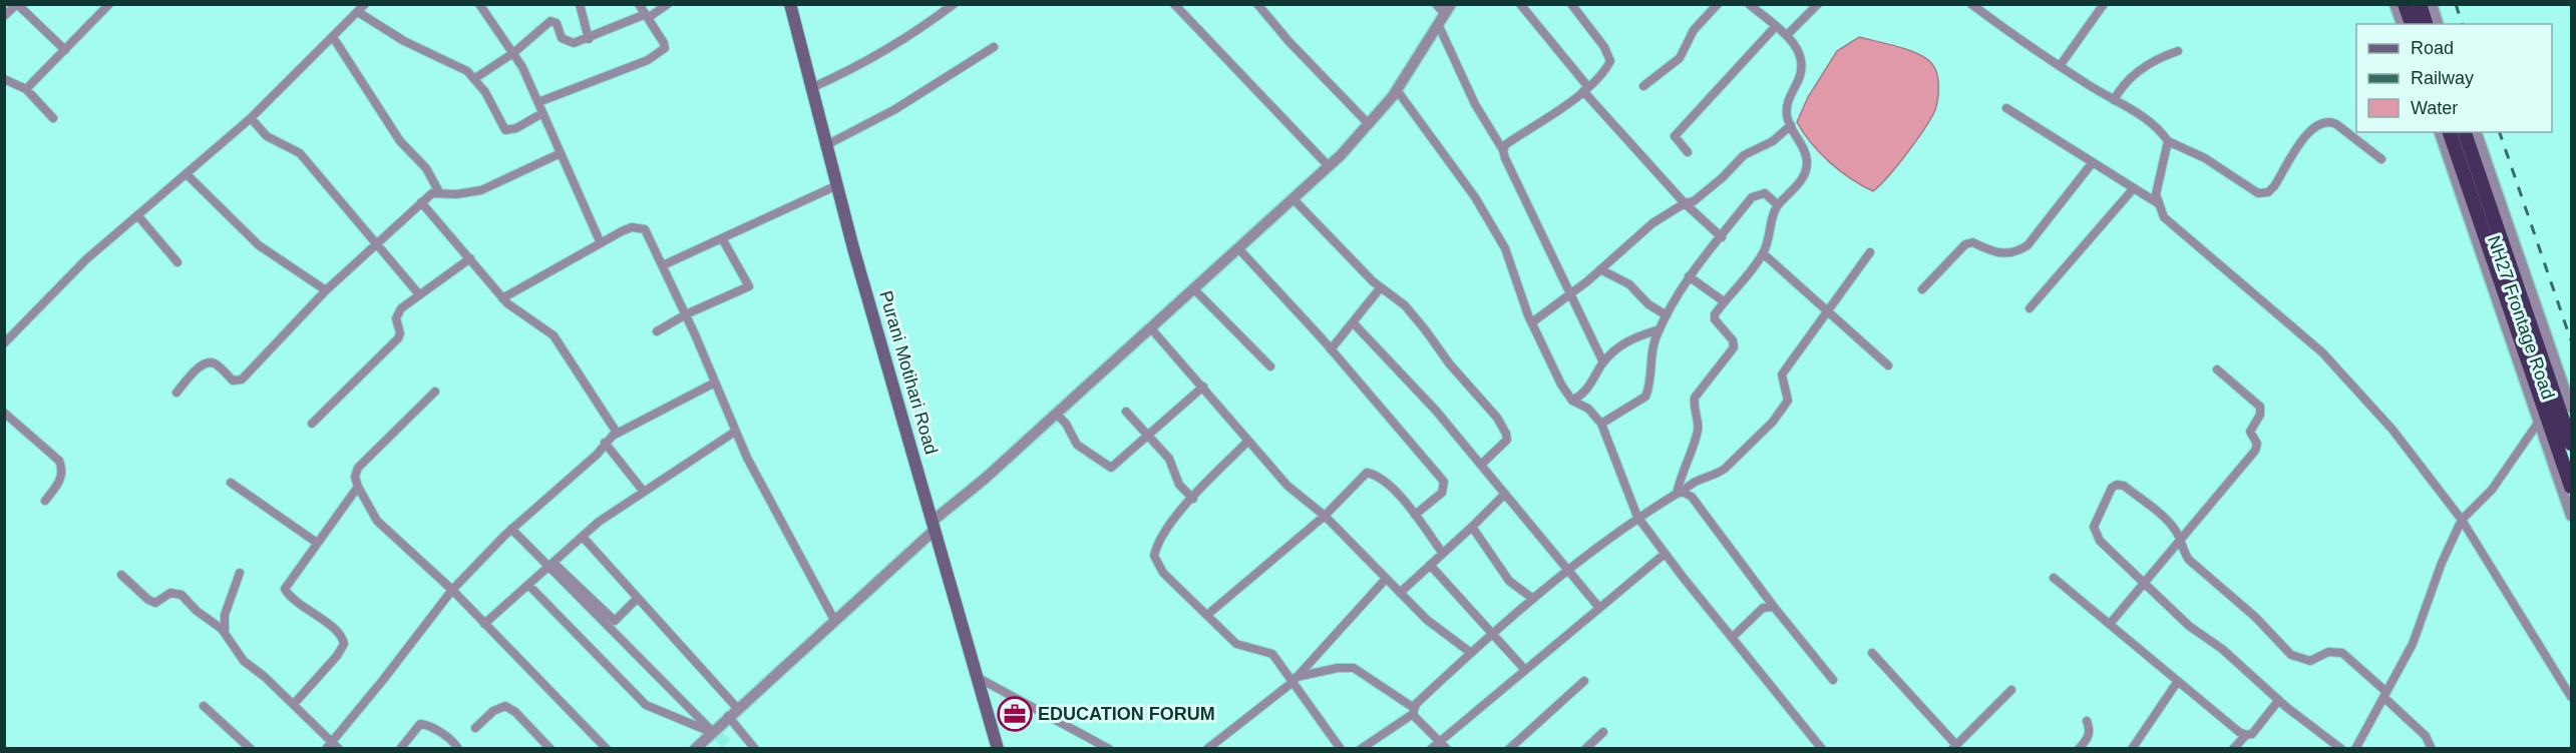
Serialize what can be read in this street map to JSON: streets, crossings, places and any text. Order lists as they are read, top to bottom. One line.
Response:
{"streets":{"main road":["Purani Motihari Road"],"street":["NH27 Frontage Road"]},"places":{"office":["EDUCATION FORUM"]},"legend":["Road","Railway","Water"]}
